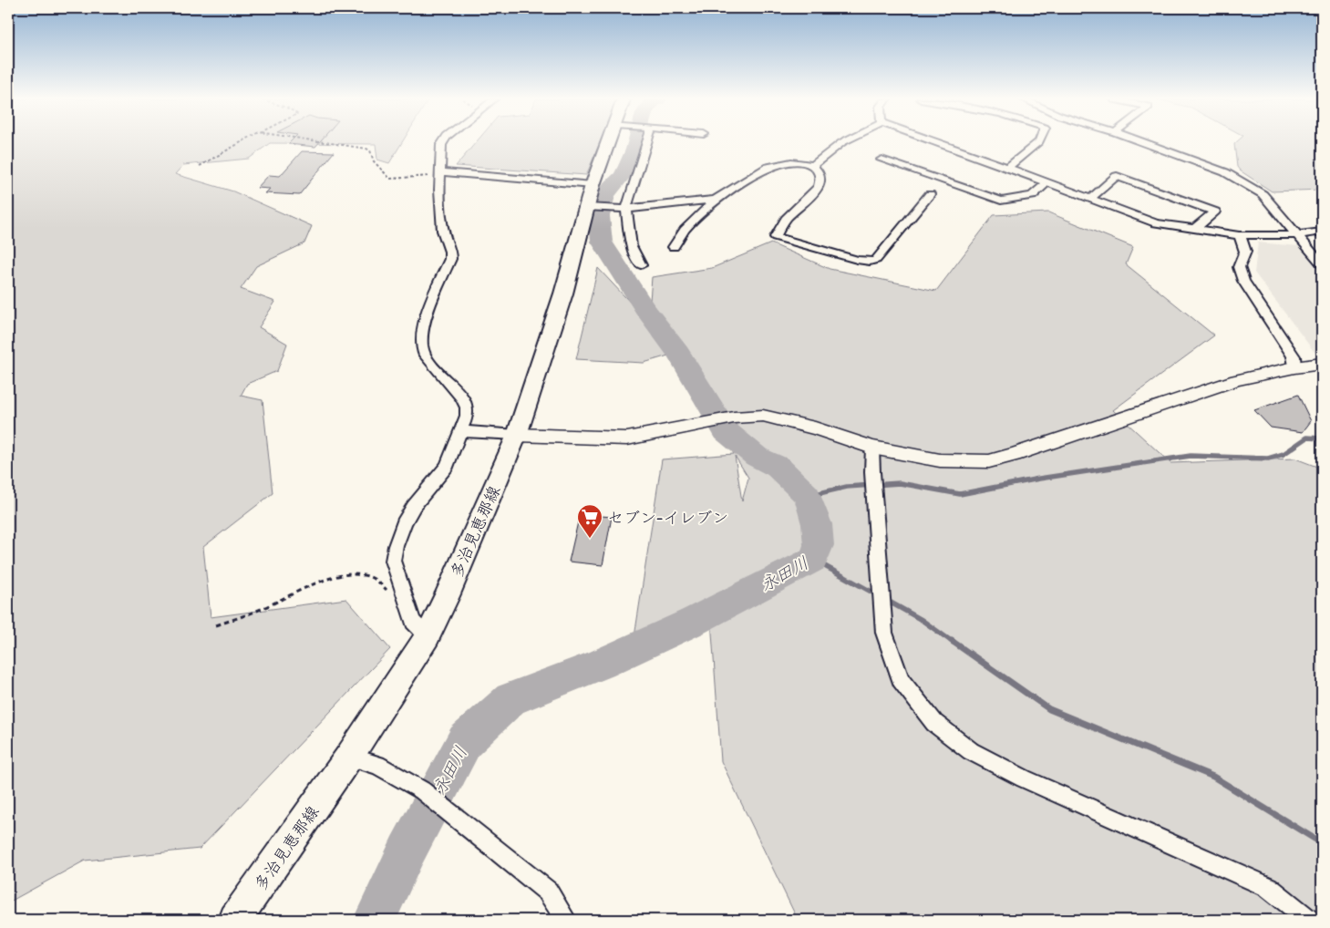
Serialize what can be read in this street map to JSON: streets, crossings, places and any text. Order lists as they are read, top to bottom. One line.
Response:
{"streets":{"main road":["多治見恵那線"]},"water":["永田川"],"places":{"supermarket":["セブン-イレブン"]}}
